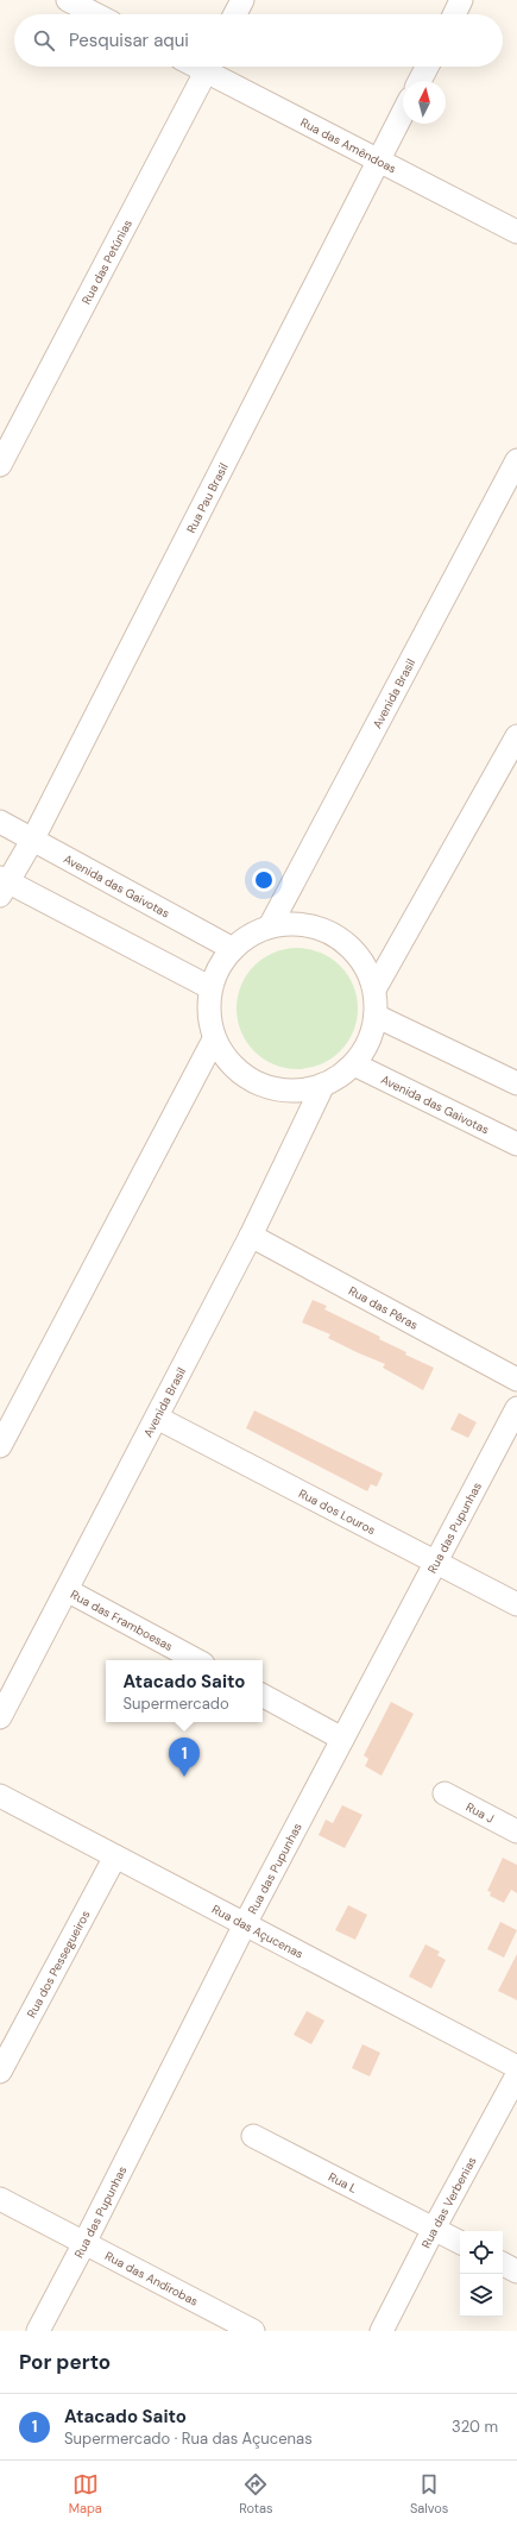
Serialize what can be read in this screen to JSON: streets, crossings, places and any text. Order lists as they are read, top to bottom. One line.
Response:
{"streets":{"street":["Rua das Amêndoas","Rua das Petúnias","Rua Pau Brasil","Avenida Brasil","Avenida das Gaivotas","Rua das Pêras","Rua dos Louros","Rua das Pupunhas","Rua das Framboesas","Rua J","Rua das Açucenas","Rua dos Pessegueiros","Rua L","Rua das Verbenias","Rua das Andirobas"]},"crossings":[["Rua das Amêndoas","Rua Pau Brasil"],["Rua Pau Brasil","Avenida das Gaivotas"],["Avenida Brasil","Avenida das Gaivotas"],["Avenida Brasil","Rua das Pêras"],["Avenida Brasil","Rua dos Louros"],["Avenida Brasil","Rua das Framboesas"],["Rua dos Louros","Rua das Pupunhas"],["Rua das Pupunhas","Rua das Açucenas"],["Rua das Pupunhas","Rua das Andirobas"],["Rua das Açucenas","Rua dos Pessegueiros"],["Rua L","Rua das Verbenias"]],"north":"top","page":{"search":"Pesquisar aqui","popup":["Atacado Saito","Supermercado"],"pins":"1","heading":"Por perto","list":[{"mark":"1","name":"Atacado Saito","note":"Supermercado · Rua das Açucenas","value":"320 m"}],"nav":["Mapa","Rotas","Salvos"]}}
